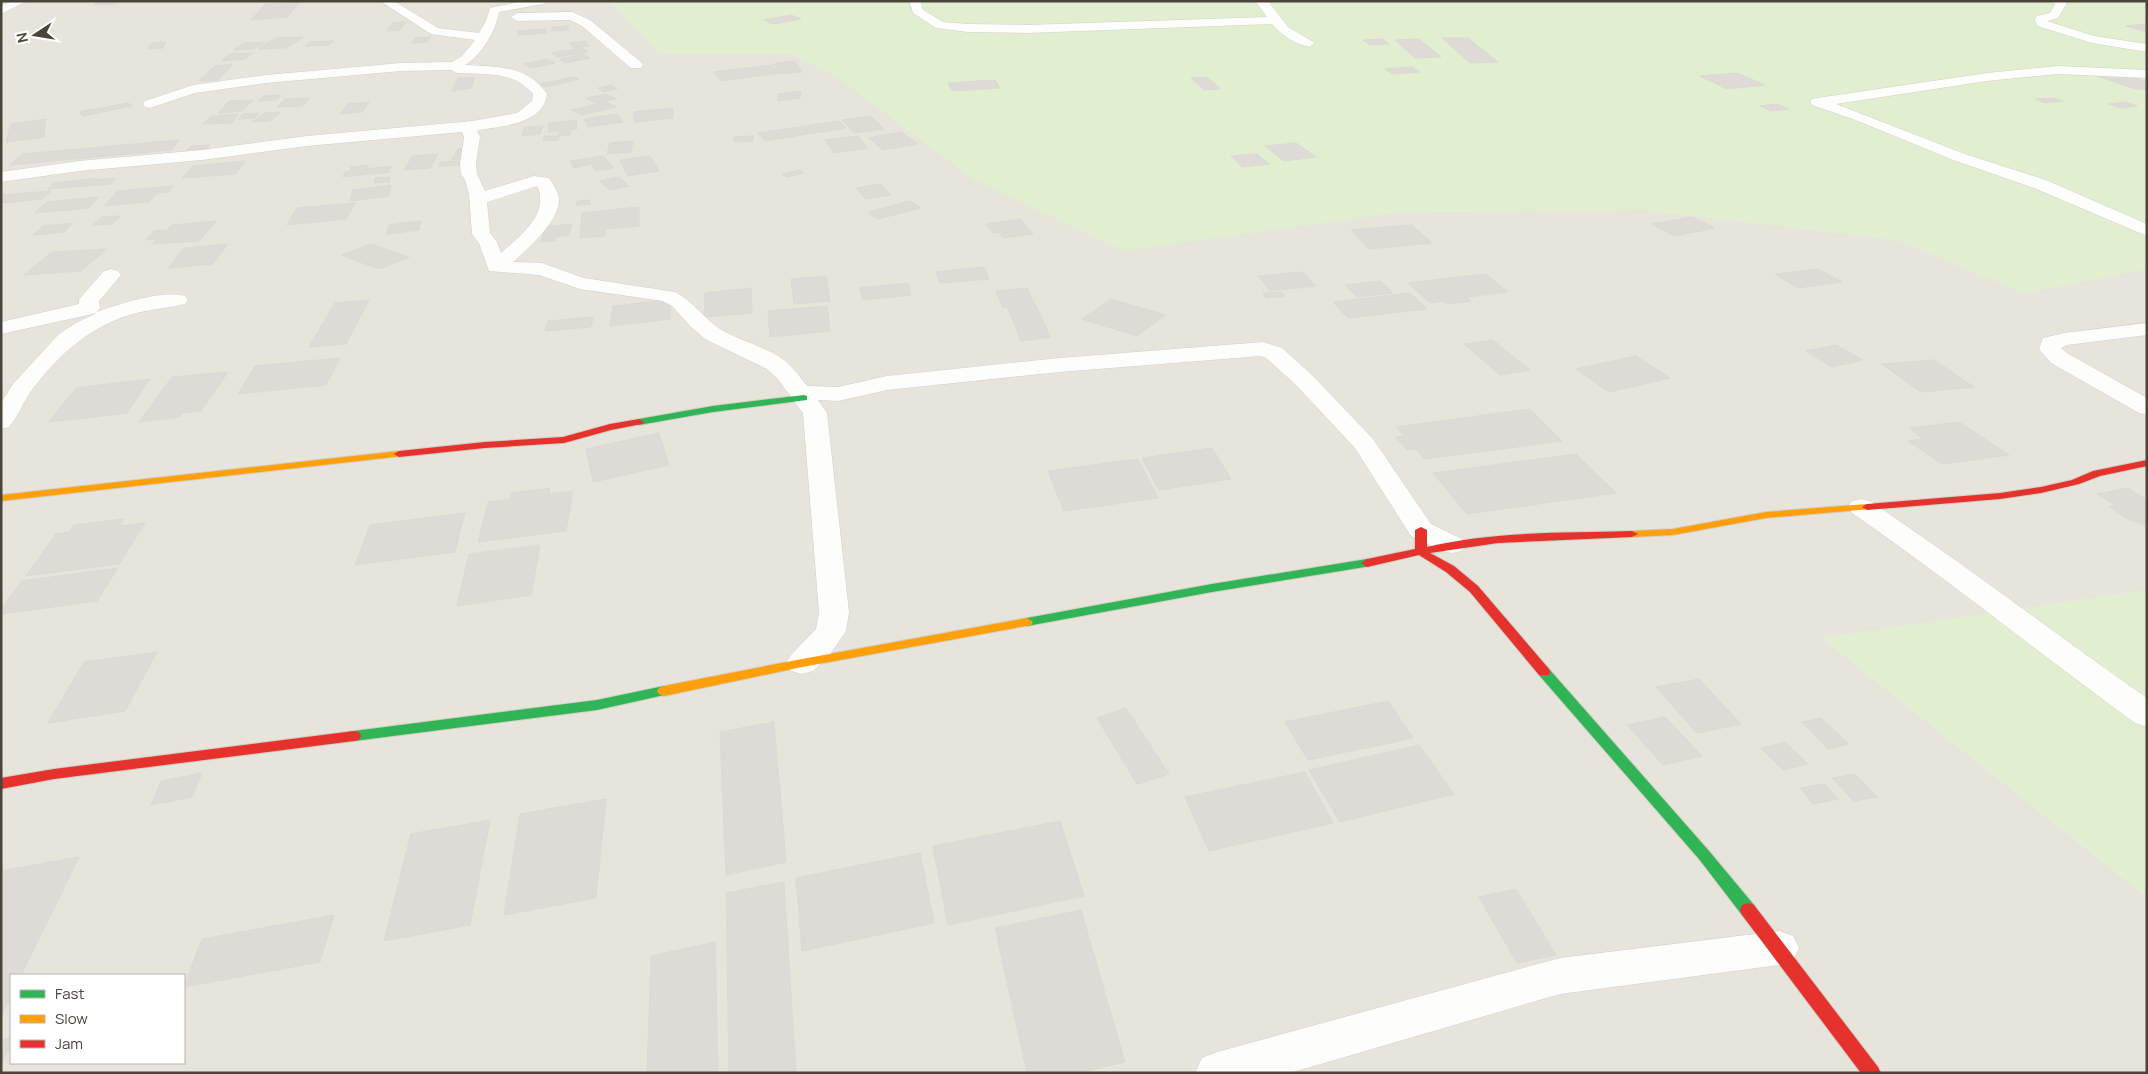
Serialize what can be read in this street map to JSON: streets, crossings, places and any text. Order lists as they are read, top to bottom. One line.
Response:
{"legend":["Fast","Slow","Jam"],"north":"left"}
